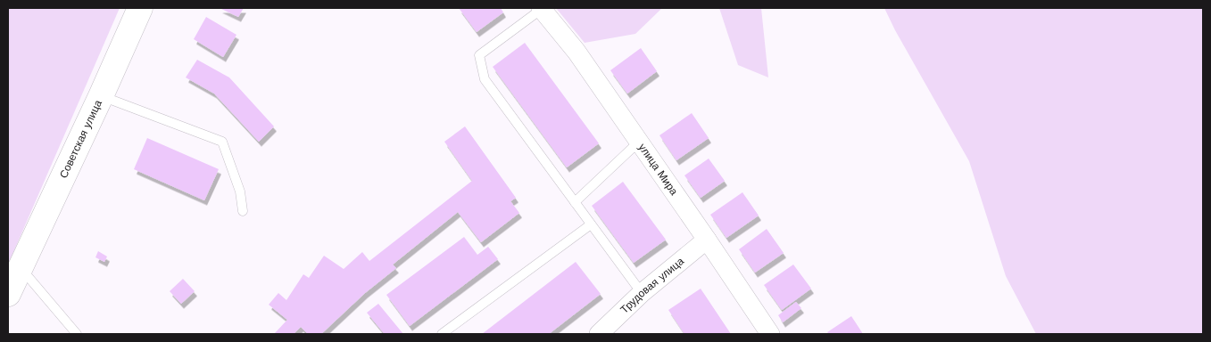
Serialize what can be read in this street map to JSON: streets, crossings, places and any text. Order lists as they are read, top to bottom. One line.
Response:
{"streets":{"main road":["Советская улица"],"street":["улица Мира","Трудовая улица"]},"crossings":[["улица Мира","Трудовая улица"]]}
